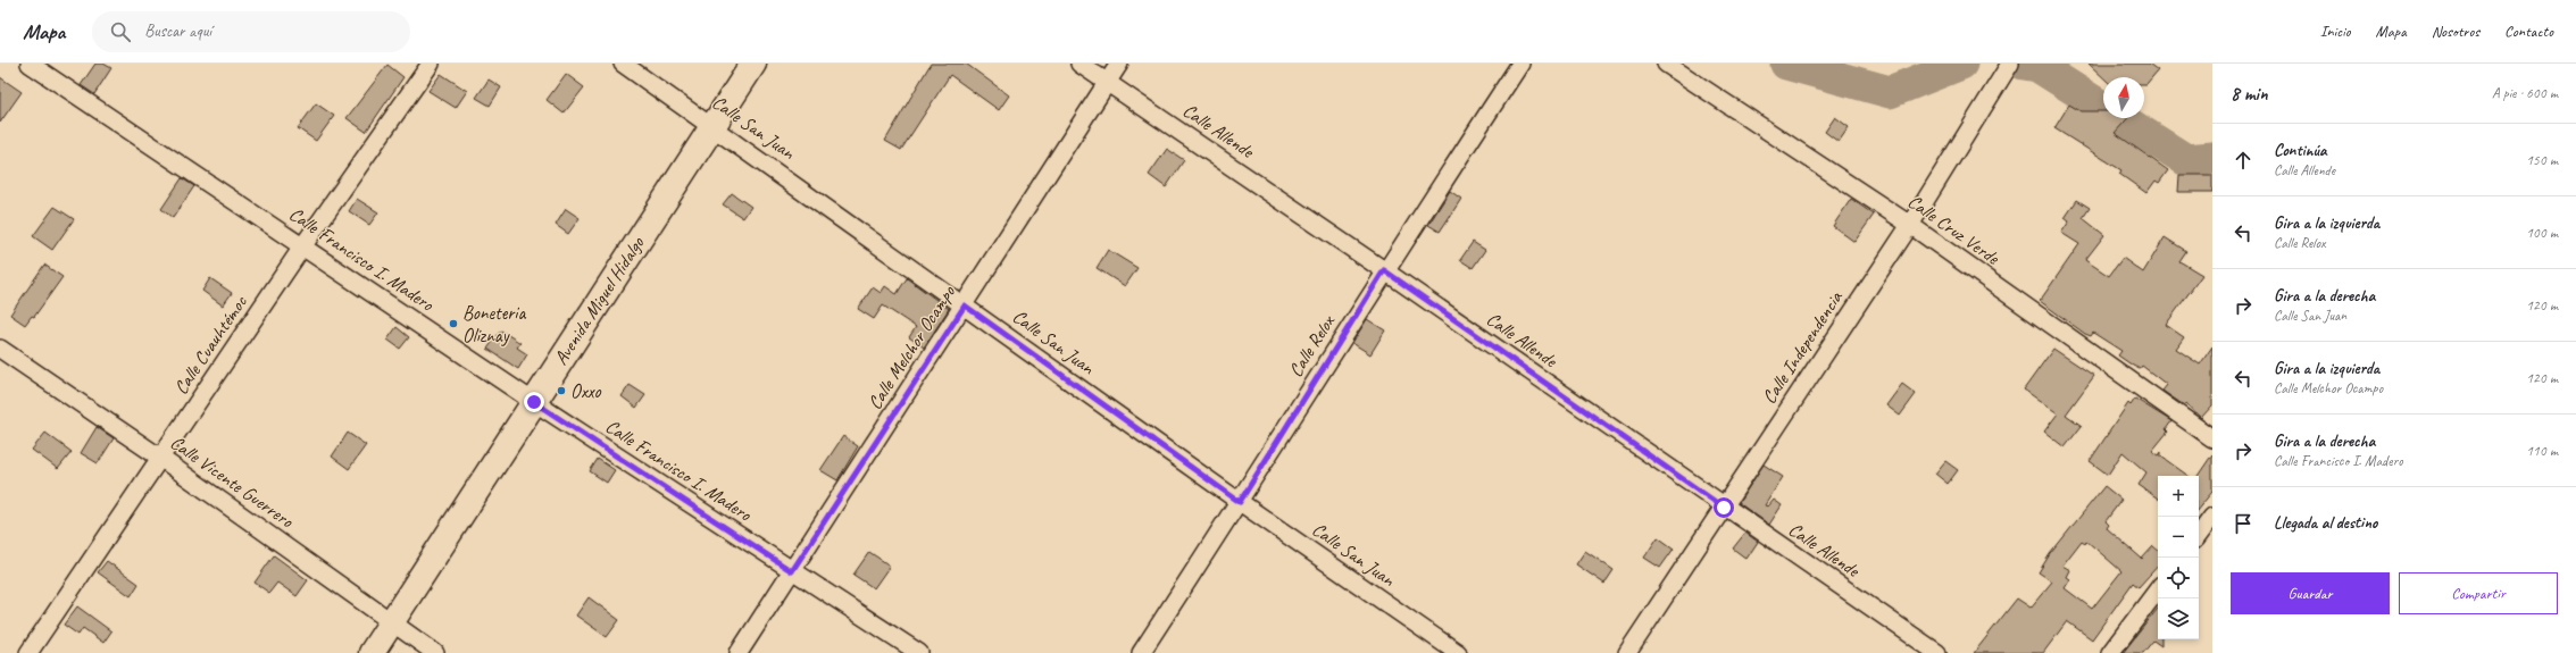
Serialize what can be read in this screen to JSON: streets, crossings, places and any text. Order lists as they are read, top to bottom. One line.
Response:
{"streets":{"main road":["Avenida Miguel Hidalgo"],"street":["Calle San Juan","Calle Allende","Calle Cruz Verde","Calle Francisco I. Madero","Calle Cuauhtémoc","Calle Relox","Calle Melchor Ocampo","Calle Independencia","Calle Vicente Guerrero"]},"crossings":[["Calle San Juan","Avenida Miguel Hidalgo"],["Calle San Juan","Calle Relox"],["Calle San Juan","Calle Melchor Ocampo"],["Calle Allende","Calle Relox"],["Calle Allende","Calle Melchor Ocampo"],["Calle Allende","Calle Independencia"],["Calle Cruz Verde","Calle Independencia"],["Calle Francisco I. Madero","Avenida Miguel Hidalgo"],["Calle Francisco I. Madero","Calle Cuauhtémoc"],["Calle Francisco I. Madero","Calle Melchor Ocampo"],["Avenida Miguel Hidalgo","Calle Vicente Guerrero"],["Calle Cuauhtémoc","Calle Vicente Guerrero"]],"places":["Boneteria Oliznay","Oxxo"],"north":"top","page":{"header":"Mapa","search":"Buscar aquí","nav":["Inicio","Mapa","Nosotros","Contacto"],"heading":["8 min","A pie · 600 m"],"list":[["Continúa","Calle Allende","150 m"],["Gira a la izquierda","Calle Relox","100 m"],["Gira a la derecha","Calle San Juan","120 m"],["Gira a la izquierda","Calle Melchor Ocampo","120 m"],["Gira a la derecha","Calle Francisco I. Madero","110 m"],"Llegada al destino"],"map_buttons":["+","−"],"buttons":["Guardar","Compartir"]}}
